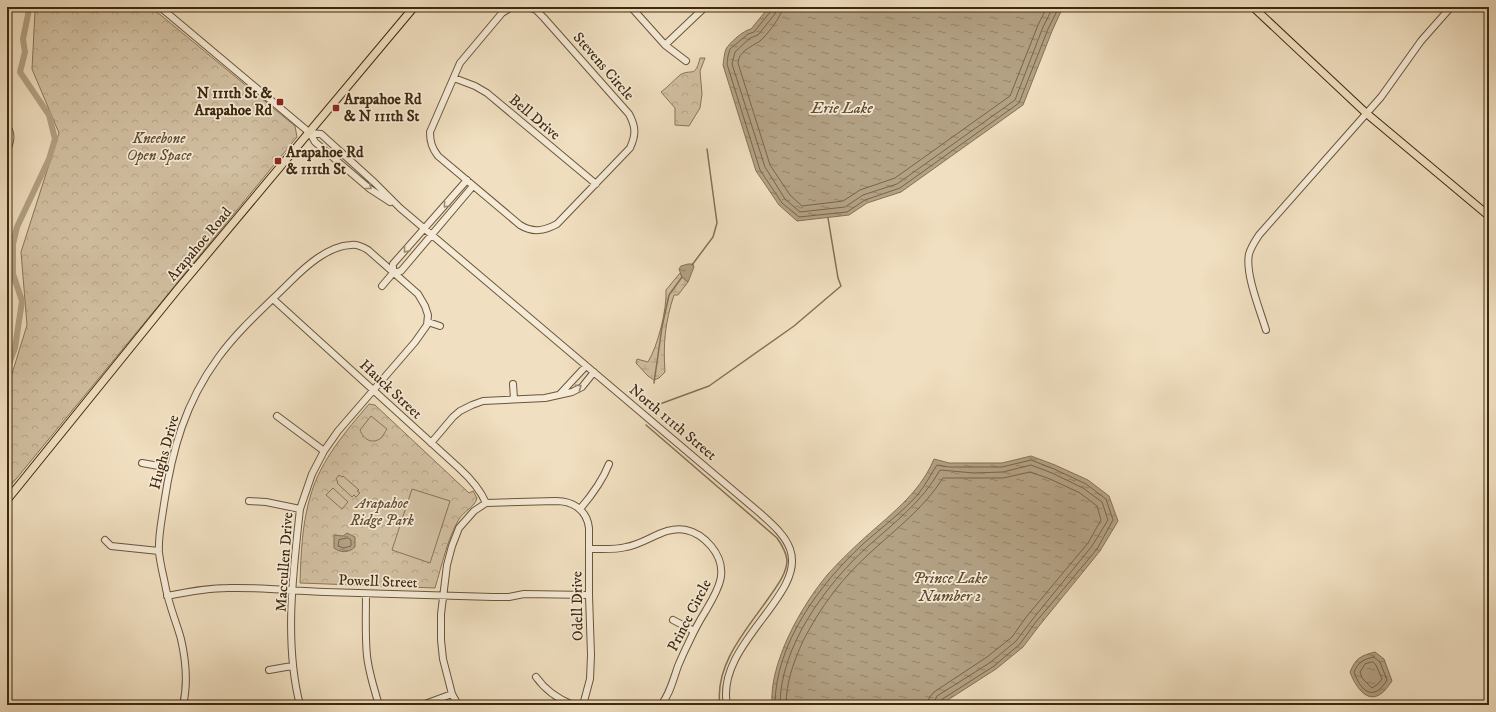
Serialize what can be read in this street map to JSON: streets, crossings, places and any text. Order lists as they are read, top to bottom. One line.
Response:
{"streets":{"main road":["Arapahoe Road"],"street":["Stevens Circle","Bell Drive","Hauck Street","North 111th Street","Hughs Drive","Maccullen Drive","Powell Street","Odell Drive","Prince Circle"]},"crossings":[["Stevens Circle","Bell Drive"],["Arapahoe Road","North 111th Street"],["Hauck Street","Hughs Drive"],["Hauck Street","Maccullen Drive"],["Hughs Drive","Maccullen Drive"],["Hughs Drive","Powell Street"],["Maccullen Drive","Powell Street"],["Powell Street","Odell Drive"],["Odell Drive","Prince Circle"]],"water":["Erie Lake","Prince Lake Number 2"],"parks":["Kneebone Open Space","Arapahoe Ridge Park"],"places":{"transit":["N 111th St & Arapahoe Rd","Arapahoe Rd & N 111th St","Arapahoe Rd & 111th St"]}}
